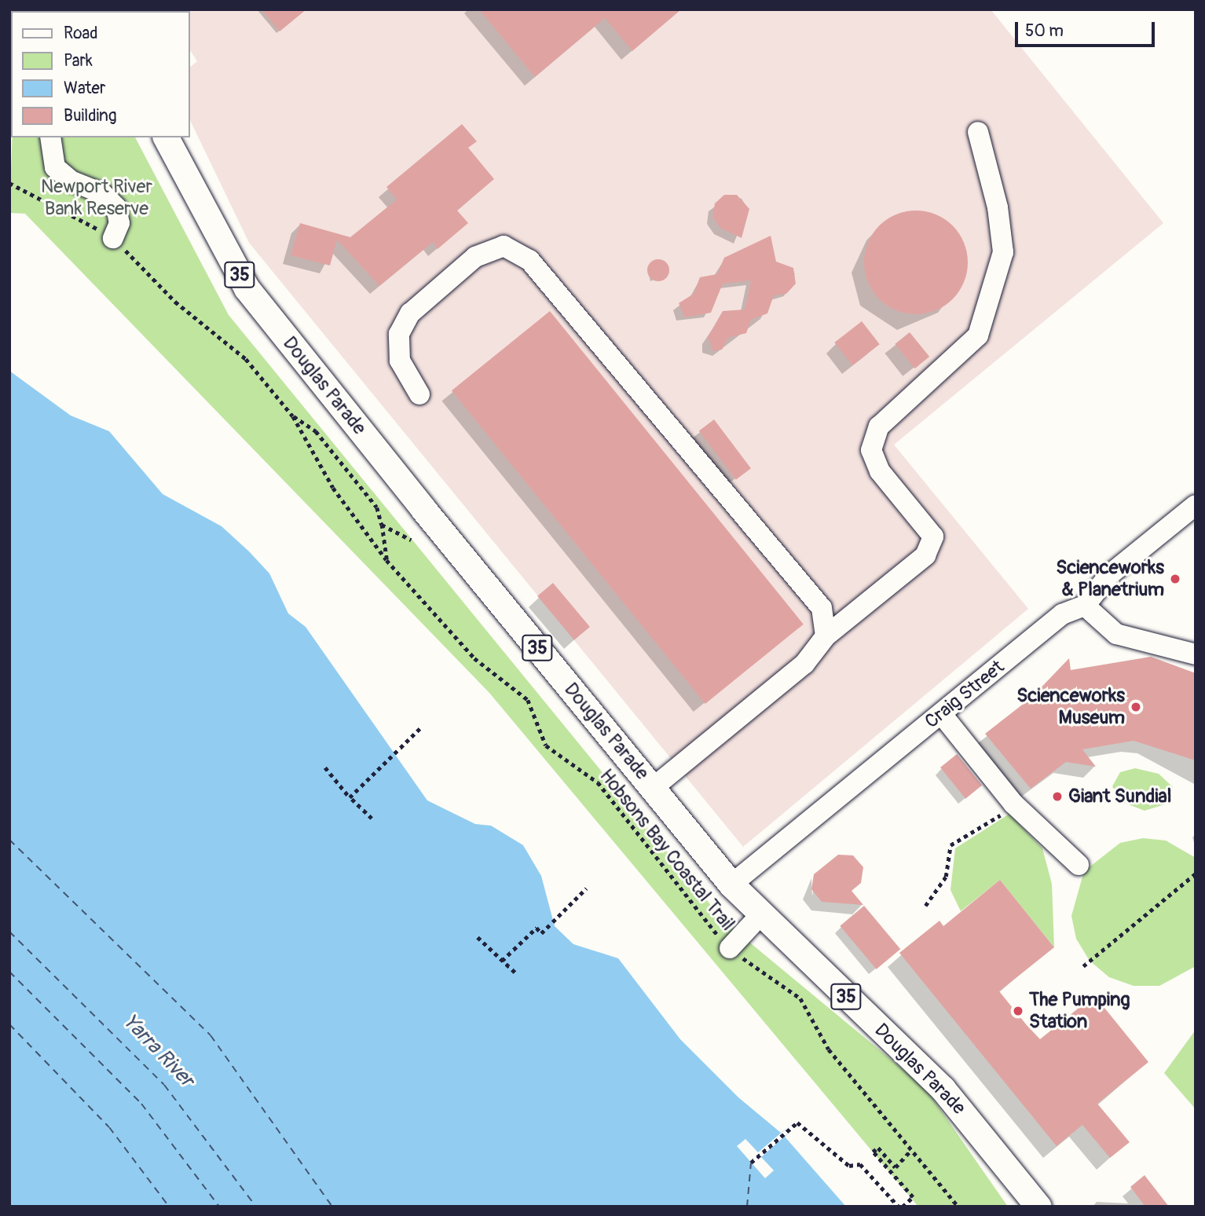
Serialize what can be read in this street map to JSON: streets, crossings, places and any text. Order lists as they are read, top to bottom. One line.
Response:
{"streets":{"main road":["35","Douglas Parade"],"street":["Craig Street"],"path":["Hobsons Bay Coastal Trail"]},"crossings":[["Douglas Parade","Craig Street"]],"water":["Yarra River"],"parks":["Newport River Bank Reserve"],"places":["Scienceworks & Planetrium","Scienceworks Museum","Giant Sundial","The Pumping Station"],"legend":["Road","Park","Water","Building"],"scale_bar":"50 m"}
